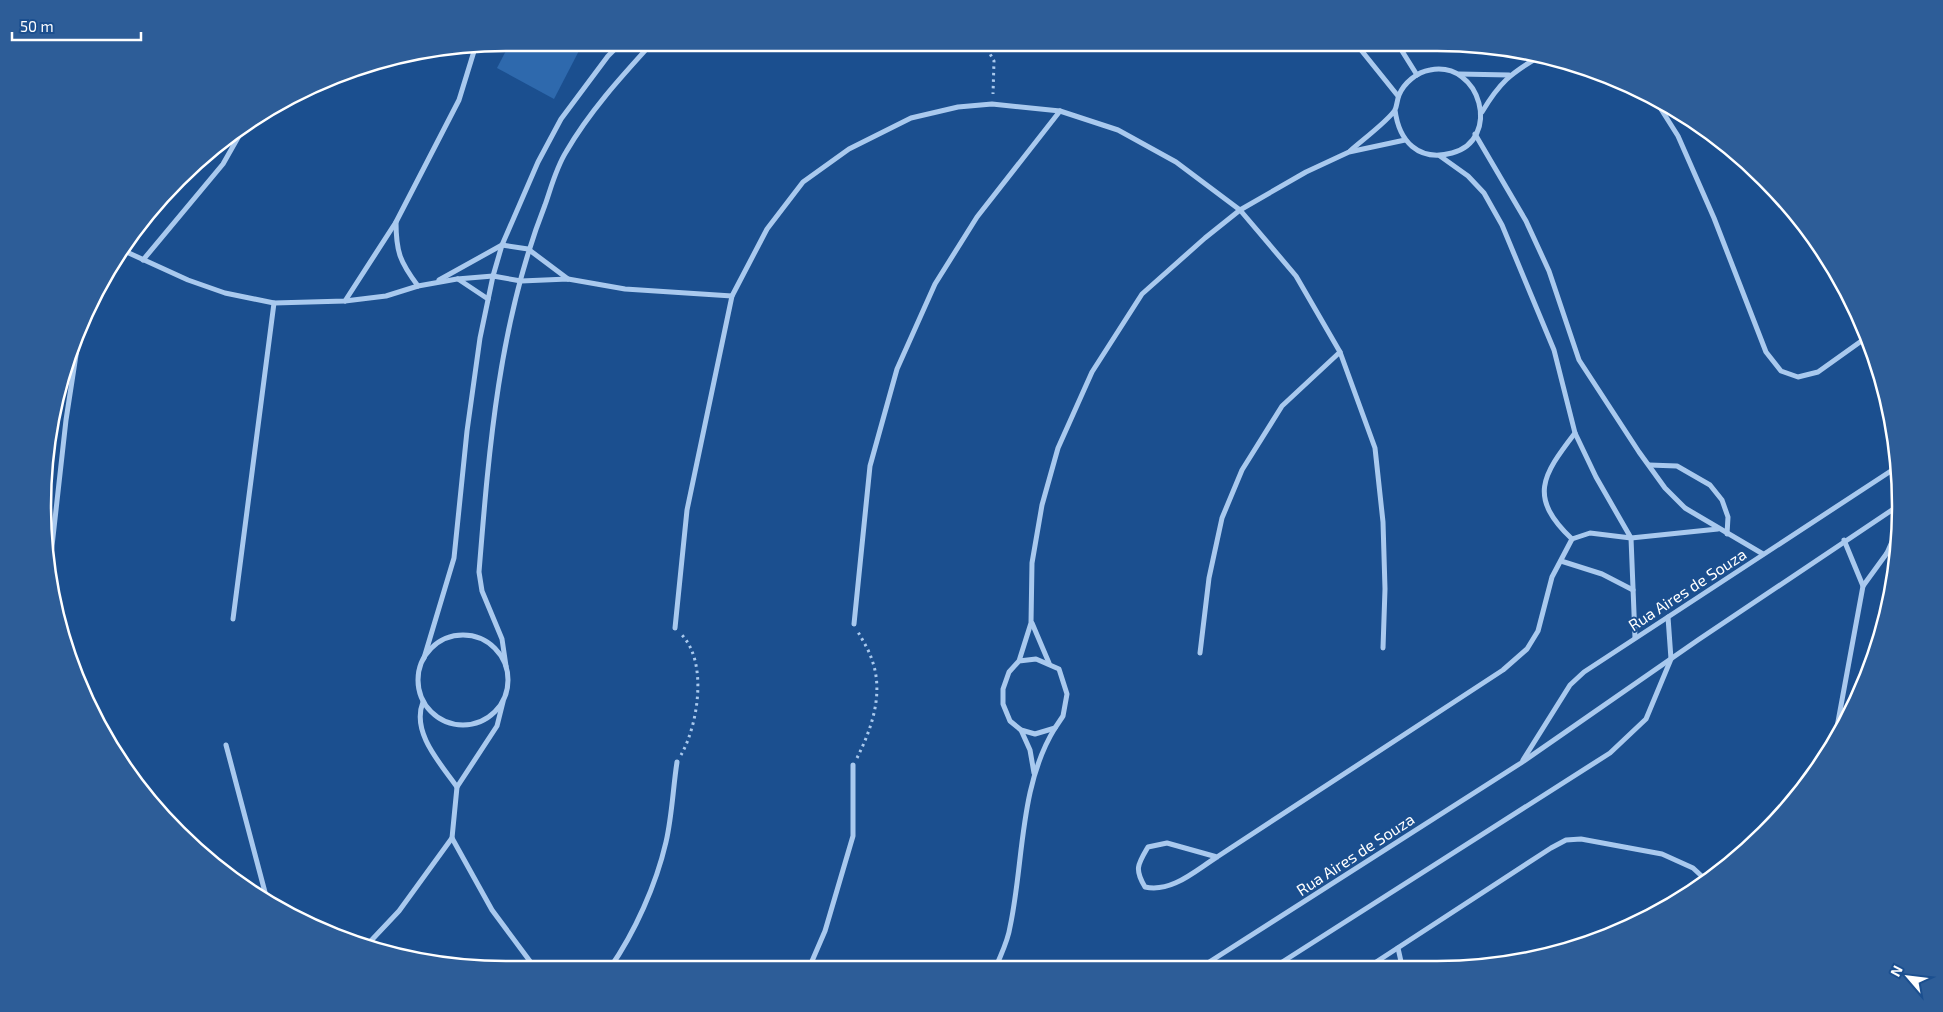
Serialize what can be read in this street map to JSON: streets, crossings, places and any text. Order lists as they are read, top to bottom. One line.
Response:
{"streets":{"street":["Rua Aires de Souza"]},"scale_bar":"50 m","north":"top left"}
